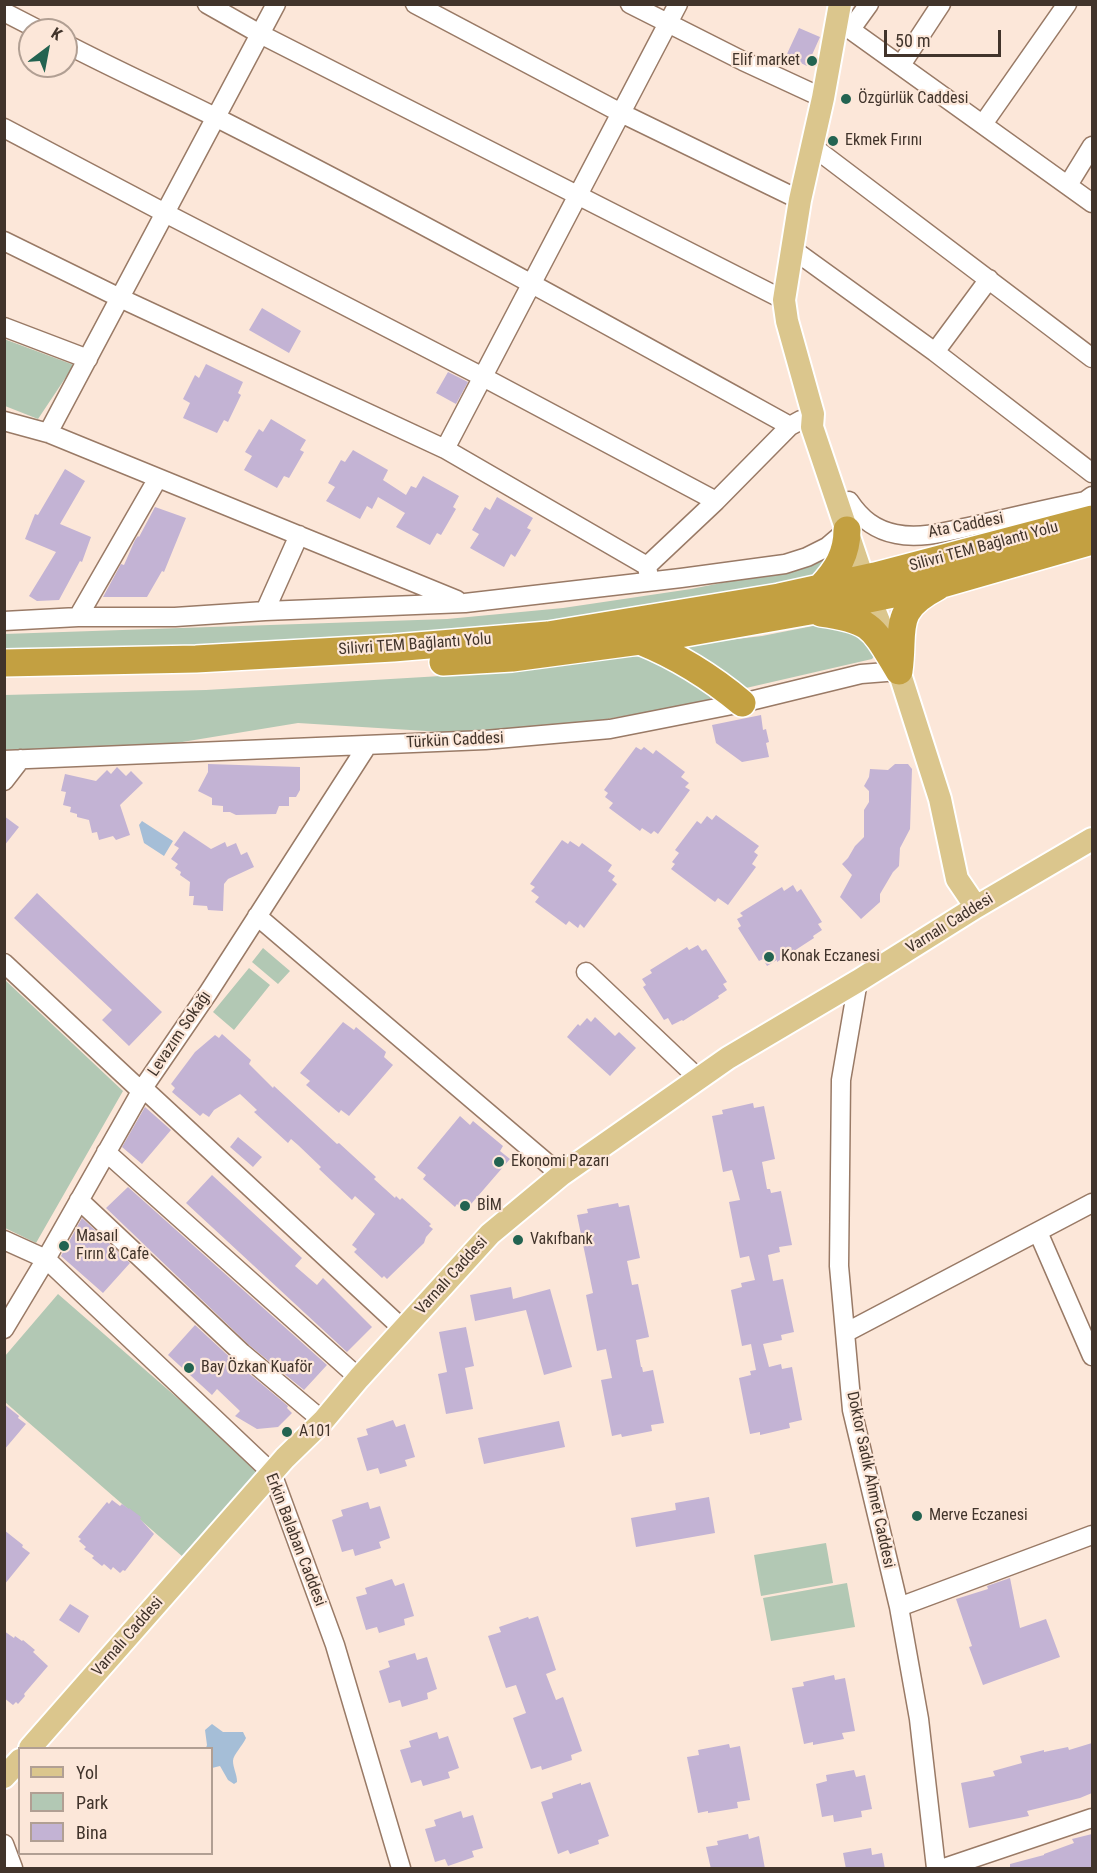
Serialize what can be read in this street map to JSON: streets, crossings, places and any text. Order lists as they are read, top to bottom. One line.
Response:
{"streets":{"highway":["Silivri TEM Bağlantı Yolu"],"main road":["Varnalı Caddesi"],"street":["Ata Caddesi","Türkün Caddesi","Levazım Sokağı","Doktor Sadık Ahmet Caddesi","Erkin Balaban Caddesi"]},"crossings":[["Türkün Caddesi","Levazım Sokağı"],["Varnalı Caddesi","Doktor Sadık Ahmet Caddesi"],["Varnalı Caddesi","Erkin Balaban Caddesi"],["Levazım Sokağı","Erkin Balaban Caddesi"]],"places":["Elif market","Özgürlük Caddesi","Ekmek Fırını","Konak Eczanesi","Ekonomi Pazarı","BİM","Vakıfbank","Masaıl Fırın & Cafe","Bay Özkan Kuaför","A101","Merve Eczanesi"],"legend":["Yol","Park","Bina"],"scale_bar":"50 m","north":"top right"}
